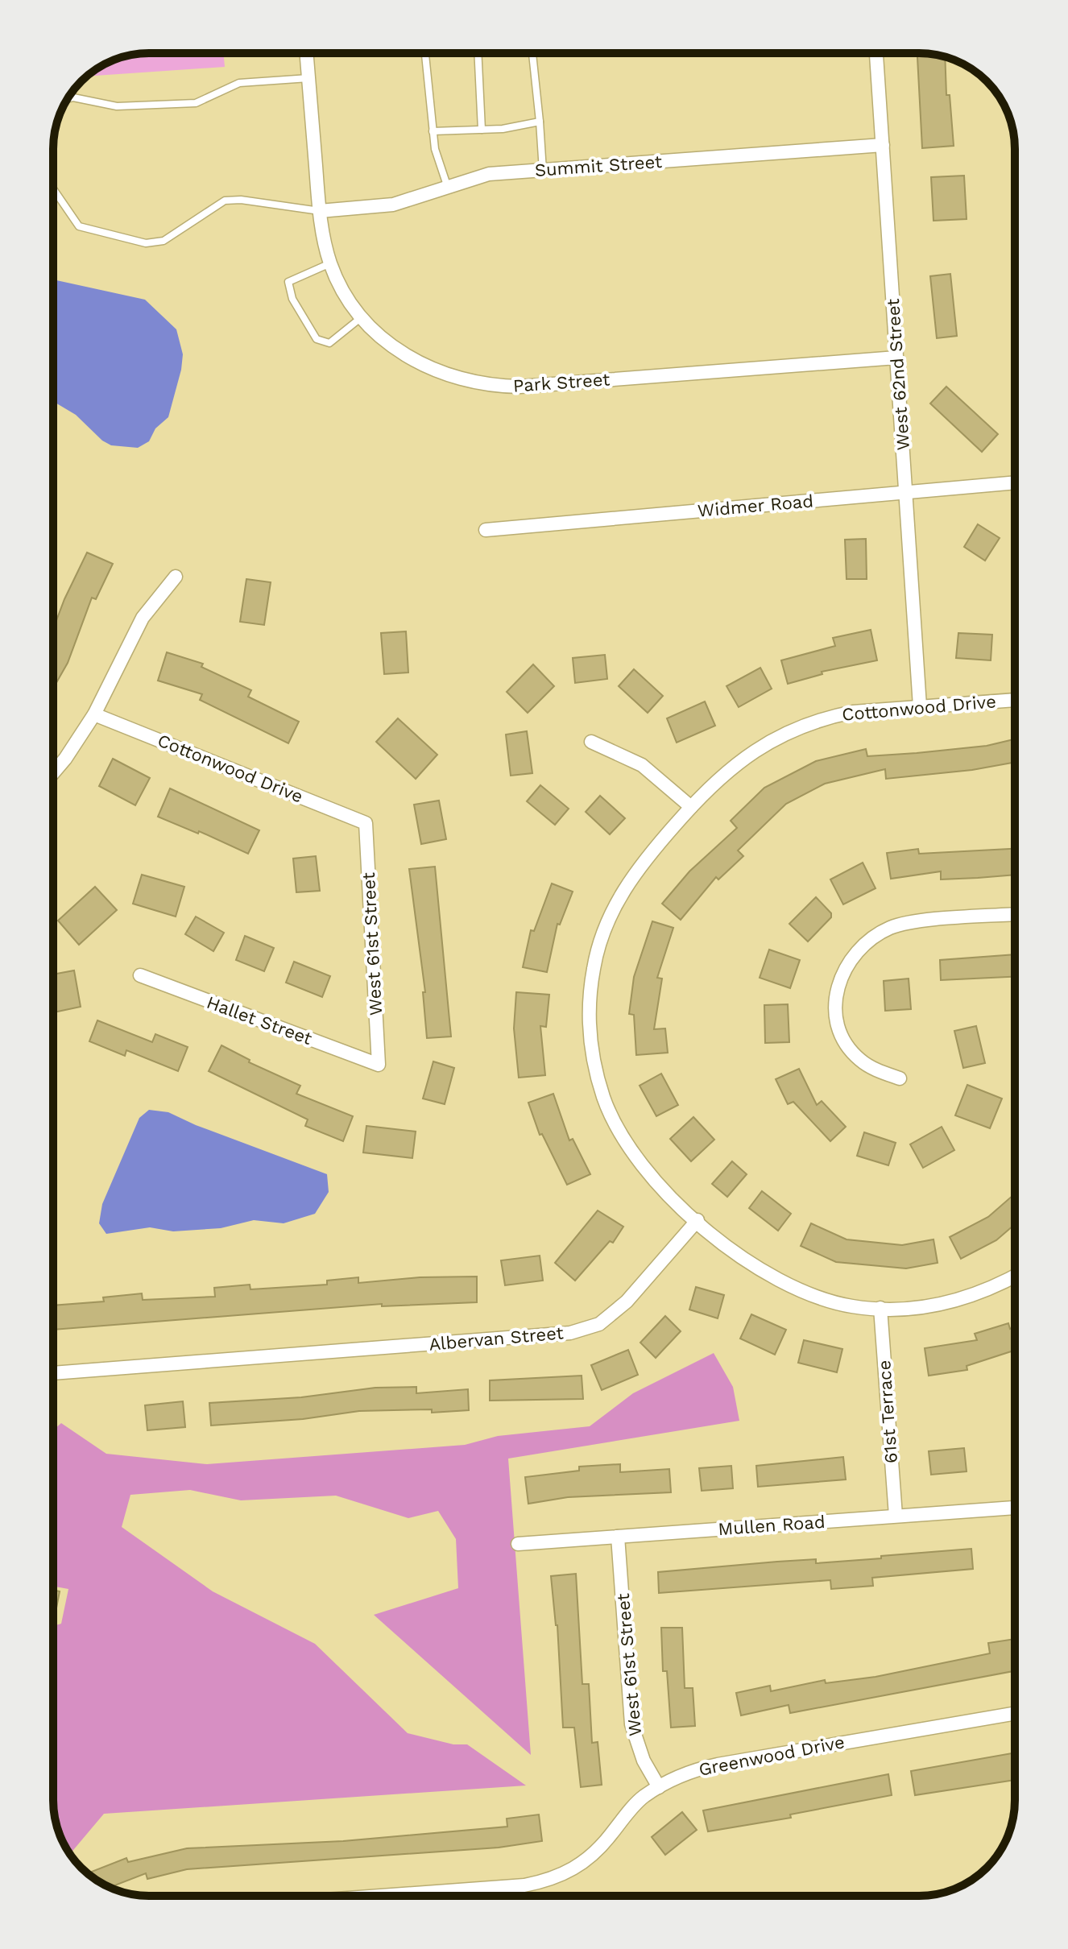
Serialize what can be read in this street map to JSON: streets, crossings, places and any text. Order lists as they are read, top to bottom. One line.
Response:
{"streets":{"street":["Summit Street","West 62nd Street","Park Street","Widmer Road","Cottonwood Drive","West 61st Street","Hallet Street","Albervan Street","61st Terrace","Mullen Road","Greenwood Drive"]},"crossings":[["Summit Street","West 62nd Street"],["Summit Street","Park Street"],["West 62nd Street","Park Street"],["West 62nd Street","Widmer Road"],["West 62nd Street","Cottonwood Drive"],["Cottonwood Drive","West 61st Street"],["Cottonwood Drive","Albervan Street"],["West 61st Street","Hallet Street"],["West 61st Street","Mullen Road"],["West 61st Street","Greenwood Drive"],["61st Terrace","Mullen Road"]]}
